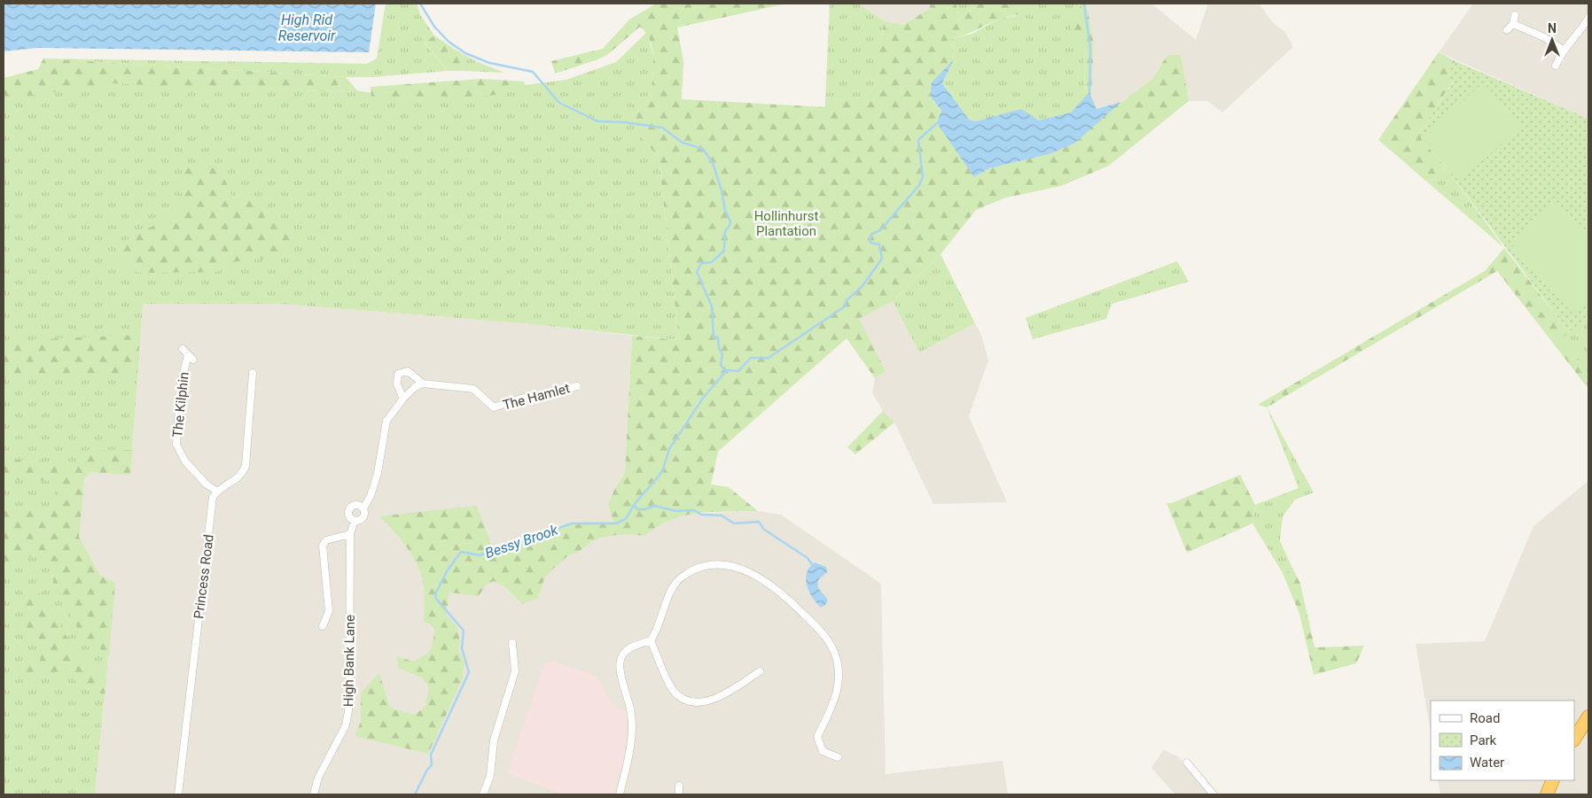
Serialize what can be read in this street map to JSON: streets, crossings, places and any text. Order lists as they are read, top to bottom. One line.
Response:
{"streets":{"street":["The Hamlet","The Kilphin","Princess Road","High Bank Lane"]},"crossings":[["The Hamlet","High Bank Lane"],["The Kilphin","Princess Road"]],"water":["High Rid Reservoir","Bessy Brook"],"parks":["Hollinhurst Plantation"],"legend":["Road","Park","Water"],"north":"top"}
